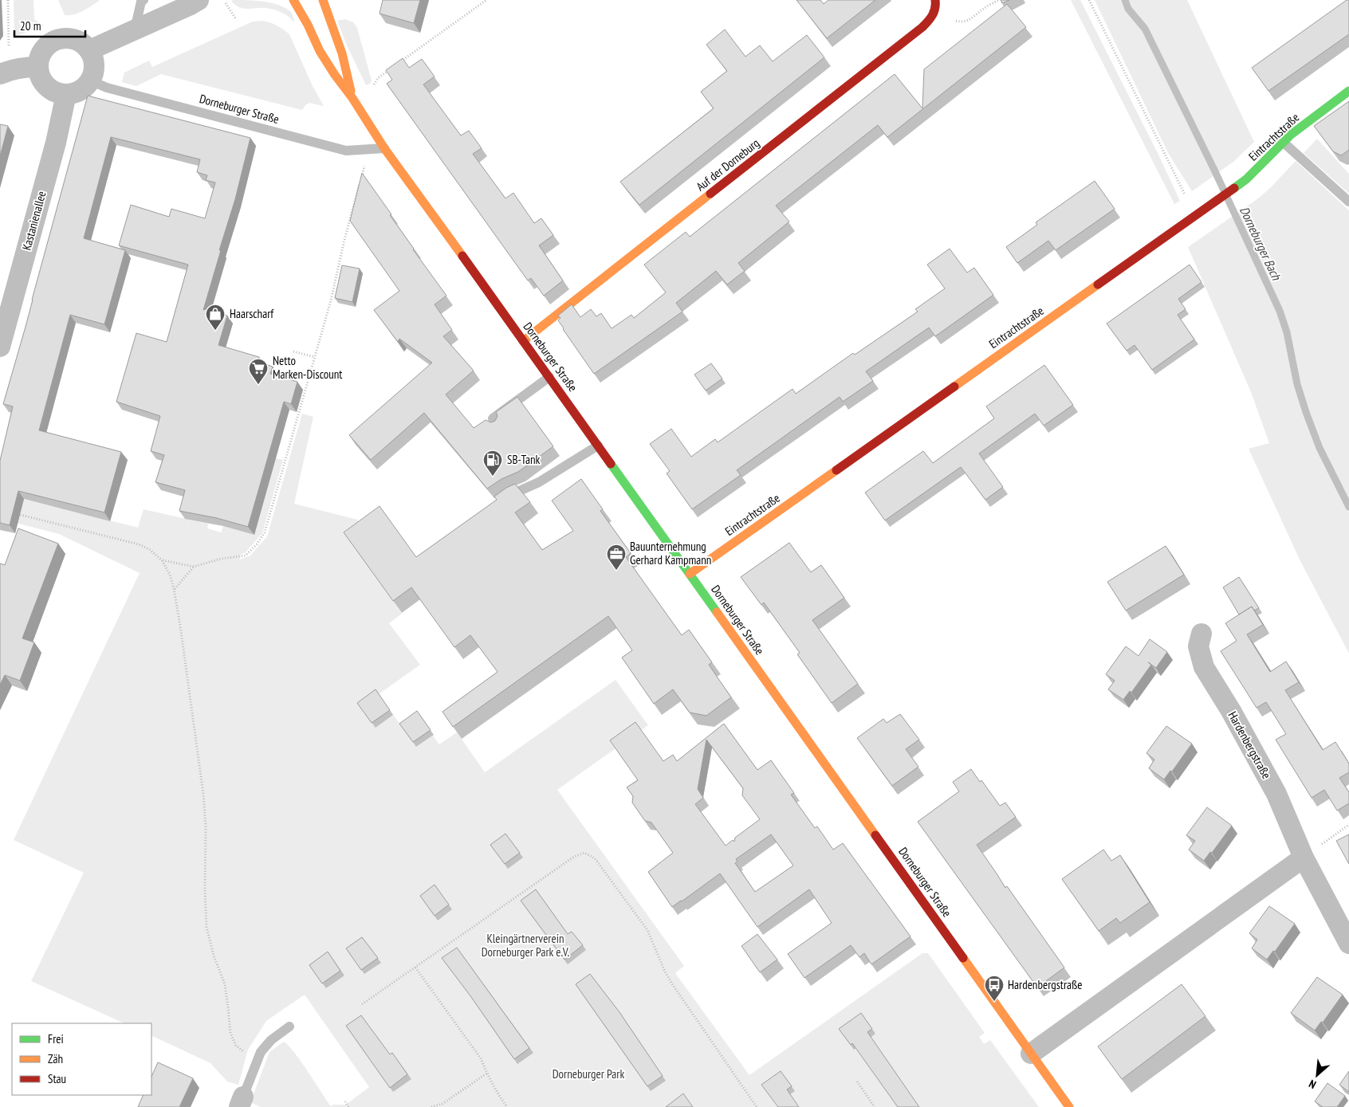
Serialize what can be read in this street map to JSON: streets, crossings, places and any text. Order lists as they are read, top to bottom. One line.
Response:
{"streets":{"street":["Dorneburger Straße","Eintrachtstraße","Auf der Dorneburg","Kastanienallee","Hardenbergstraße"]},"crossings":[["Dorneburger Straße","Eintrachtstraße"],["Dorneburger Straße","Auf der Dorneburg"],["Dorneburger Straße","Kastanienallee"]],"water":["Dorneburger Bach"],"parks":["Kleingärtnerverein Dorneburger Park e.V.","Dorneburger Park"],"places":{"shop":["Haarscharf"],"supermarket":["Netto Marken-Discount"],"fuel station":["SB-Tank"],"office":["Bauunternehmung Gerhard Kampmann"],"bus stop":["Hardenbergstraße"]},"legend":["Frei","Zäh","Stau"],"scale_bar":"20 m","north":"bottom left"}
